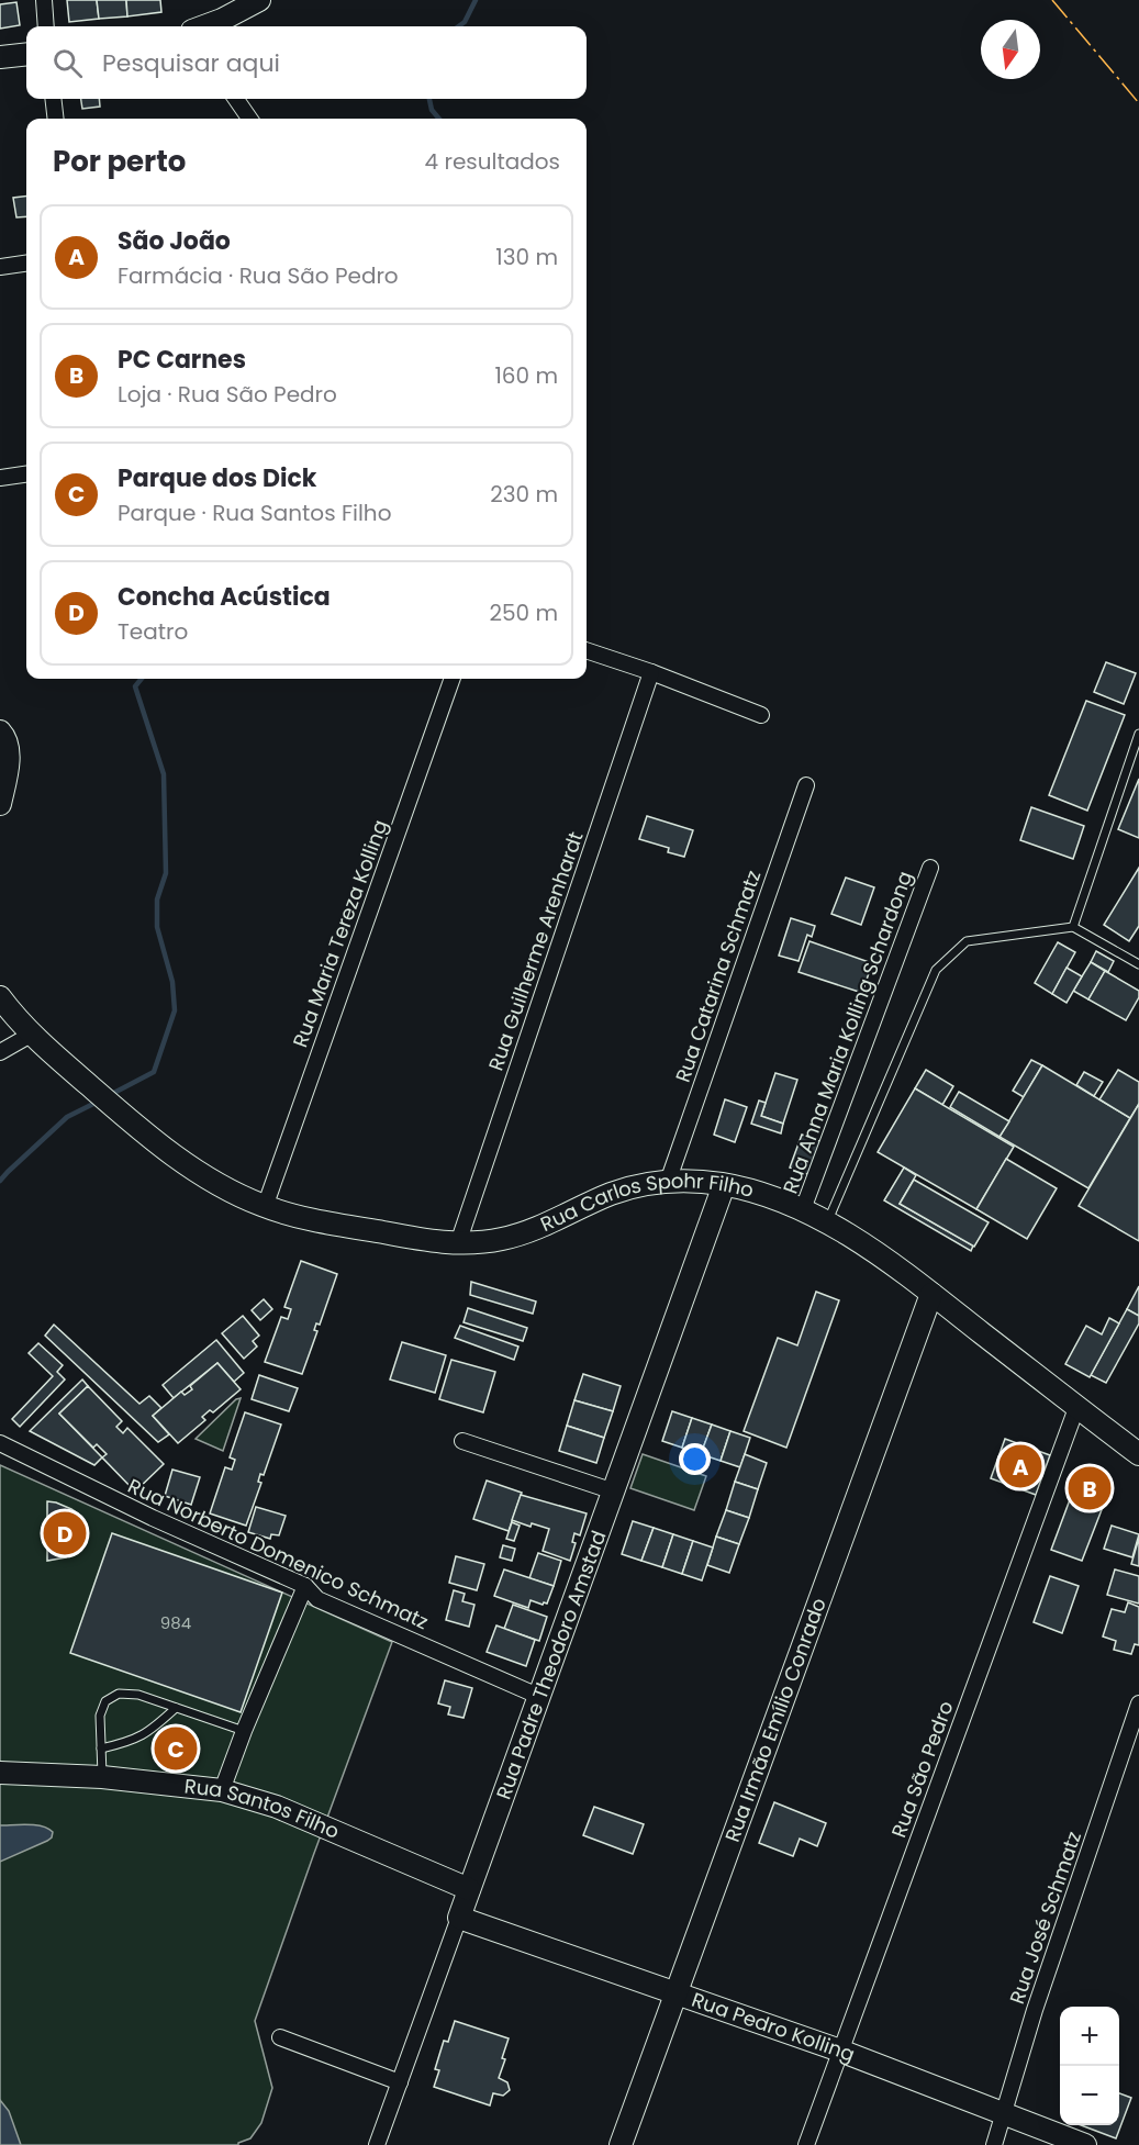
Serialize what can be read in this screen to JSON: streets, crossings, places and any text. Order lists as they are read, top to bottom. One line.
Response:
{"streets":{"street":["Rua Maria Tereza Kolling","Rua Guilherme Arenhardt","Rua Catarina Schmatz","Rua Anna Maria Kolling Schardong","Rua Carlos Spohr Filho","Rua Norberto Domenico Schmatz","Rua Padre Theodoro Amstad","Rua Irmão Emílio Conrado","Rua São Pedro","Rua Santos Filho","Rua José Schmatz","Rua Pedro Kolling"]},"crossings":[["Rua Maria Tereza Kolling","Rua Carlos Spohr Filho"],["Rua Guilherme Arenhardt","Rua Carlos Spohr Filho"],["Rua Catarina Schmatz","Rua Carlos Spohr Filho"],["Rua Anna Maria Kolling Schardong","Rua Carlos Spohr Filho"],["Rua Carlos Spohr Filho","Rua Padre Theodoro Amstad"],["Rua Carlos Spohr Filho","Rua Irmão Emílio Conrado"],["Rua Carlos Spohr Filho","Rua São Pedro"],["Rua Norberto Domenico Schmatz","Rua Padre Theodoro Amstad"],["Rua Padre Theodoro Amstad","Rua Santos Filho"],["Rua Padre Theodoro Amstad","Rua Pedro Kolling"],["Rua Irmão Emílio Conrado","Rua Pedro Kolling"],["Rua São Pedro","Rua Pedro Kolling"],["Rua José Schmatz","Rua Pedro Kolling"]],"house_numbers":["984"],"north":"bottom","page":{"search":"Pesquisar aqui","heading":["Por perto","4 resultados"],"list":[{"mark":"A","name":"São João","note":"Farmácia · Rua São Pedro","value":"130 m"},{"mark":"B","name":"PC Carnes","note":"Loja · Rua São Pedro","value":"160 m"},{"mark":"C","name":"Parque dos Dick","note":"Parque · Rua Santos Filho","value":"230 m"},{"mark":"D","name":"Concha Acústica","note":"Teatro","value":"250 m"}],"pins":["A","B","D","C"],"map_buttons":["+","−"]}}
